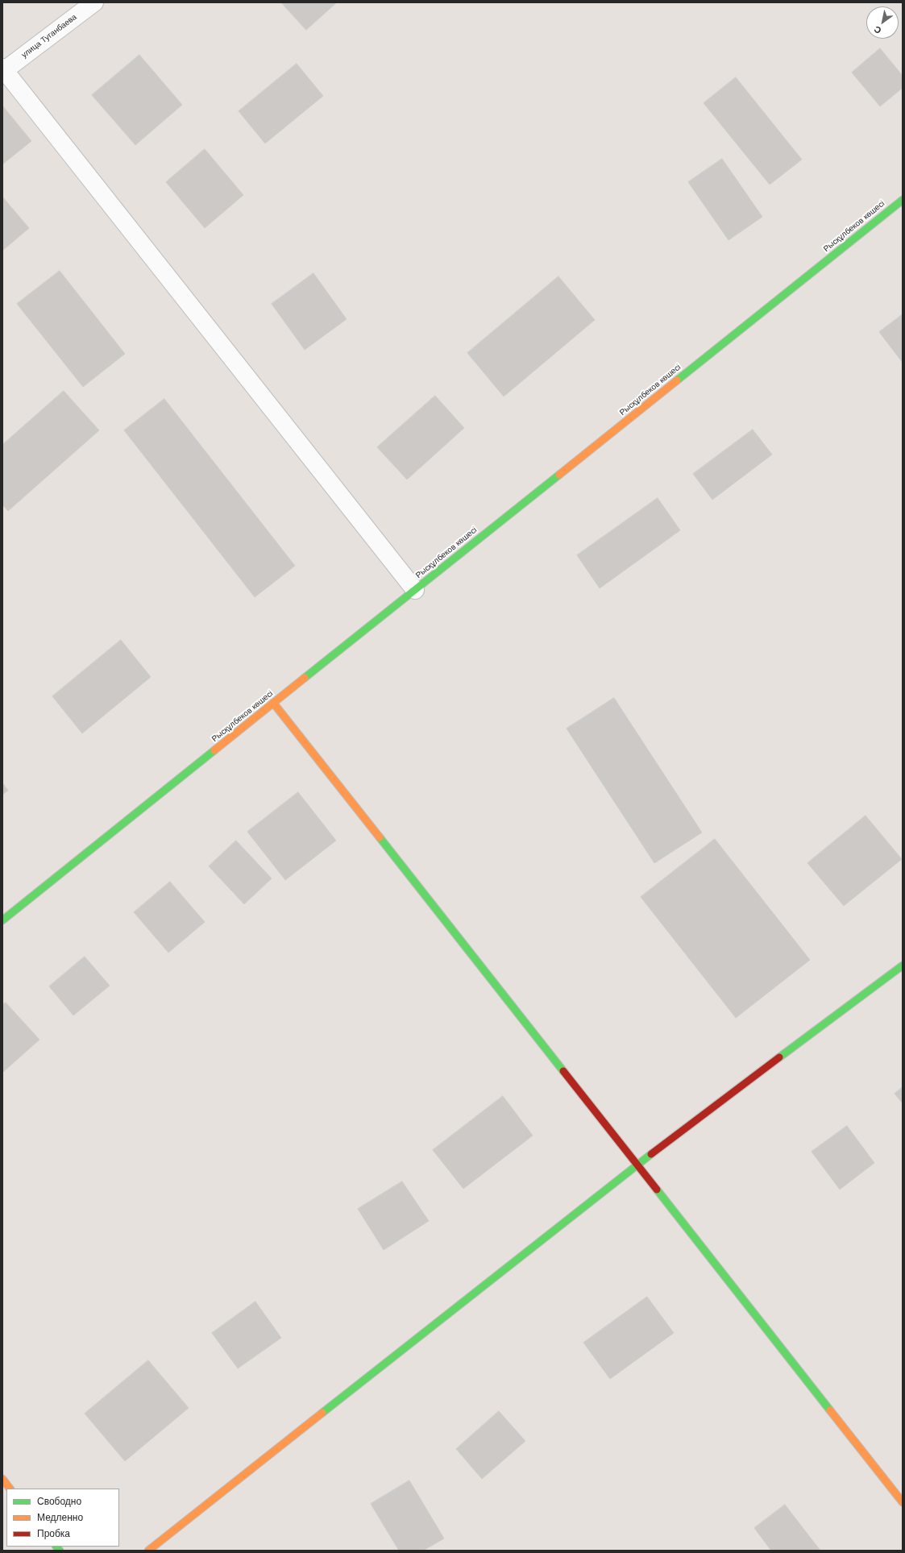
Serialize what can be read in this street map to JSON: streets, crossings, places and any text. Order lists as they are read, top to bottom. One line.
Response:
{"streets":{"street":["улица Туганбаева","Рысқұлбеков көшесі"]},"legend":["Свободно","Медленно","Пробка"],"north":"bottom left"}
